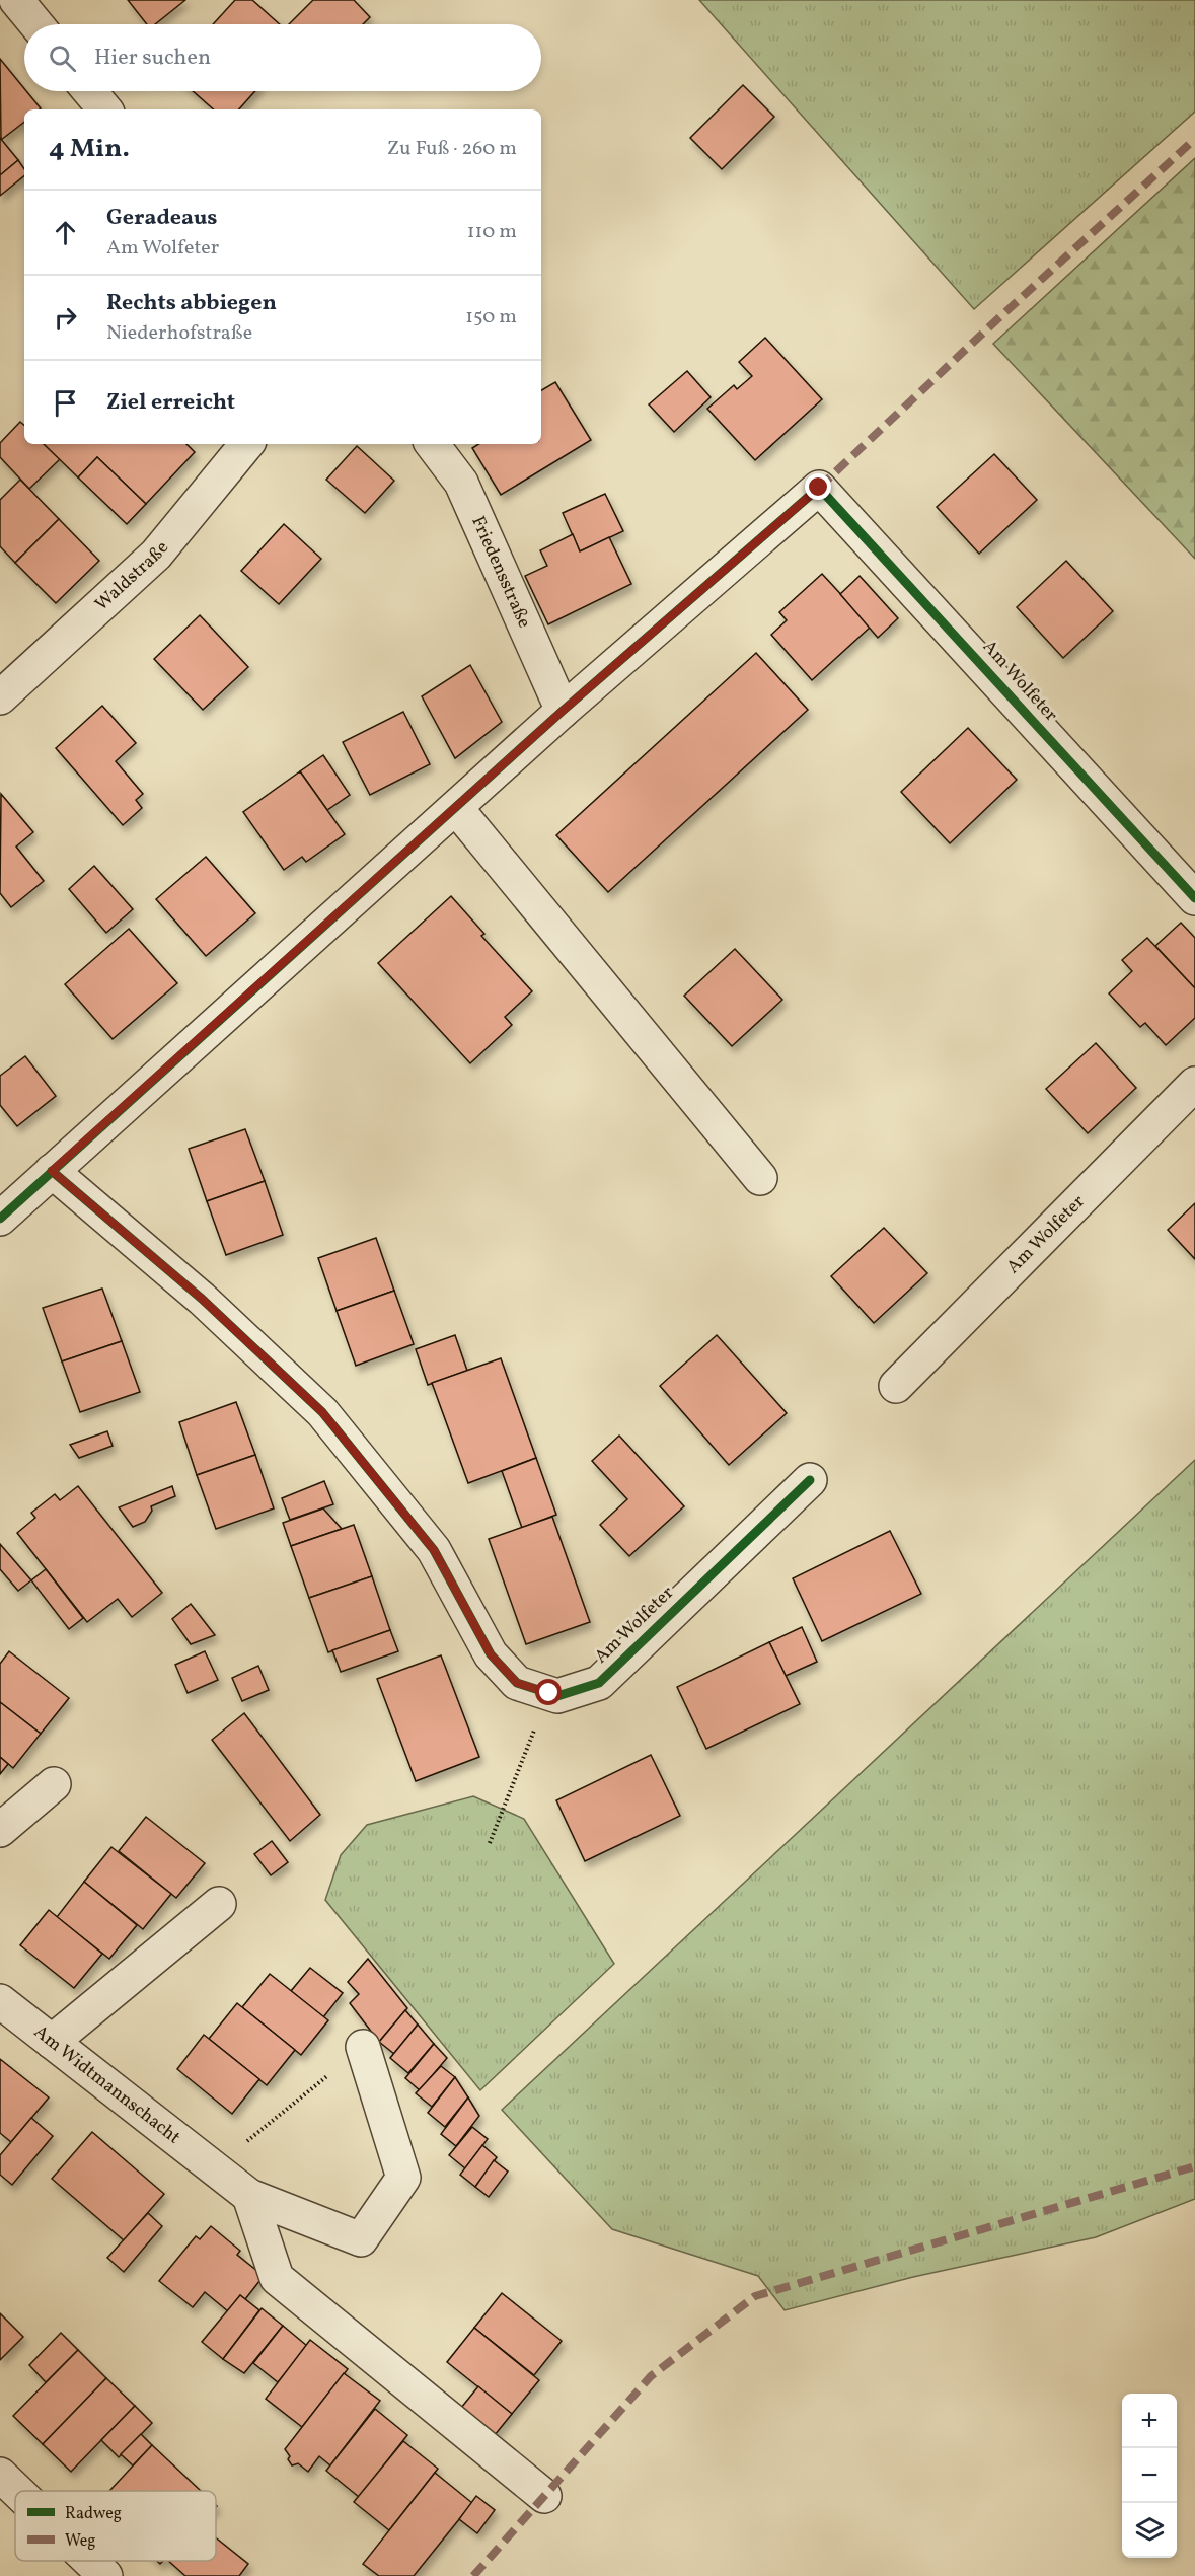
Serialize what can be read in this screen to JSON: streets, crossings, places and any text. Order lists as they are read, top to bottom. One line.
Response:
{"streets":{"street":["Friedensstraße","Waldstraße","Am Wolfeter","Am Widtmannschacht"]},"crossings":[["Friedensstraße","Am Wolfeter"]],"legend":["Radweg","Weg"],"page":{"search":"Hier suchen","heading":["4 Min.","Zu Fuß · 260 m"],"list":[["Geradeaus","Am Wolfeter","110 m"],["Rechts abbiegen","Niederhofstraße","150 m"],"Ziel erreicht"],"map_buttons":["+","−"]}}
